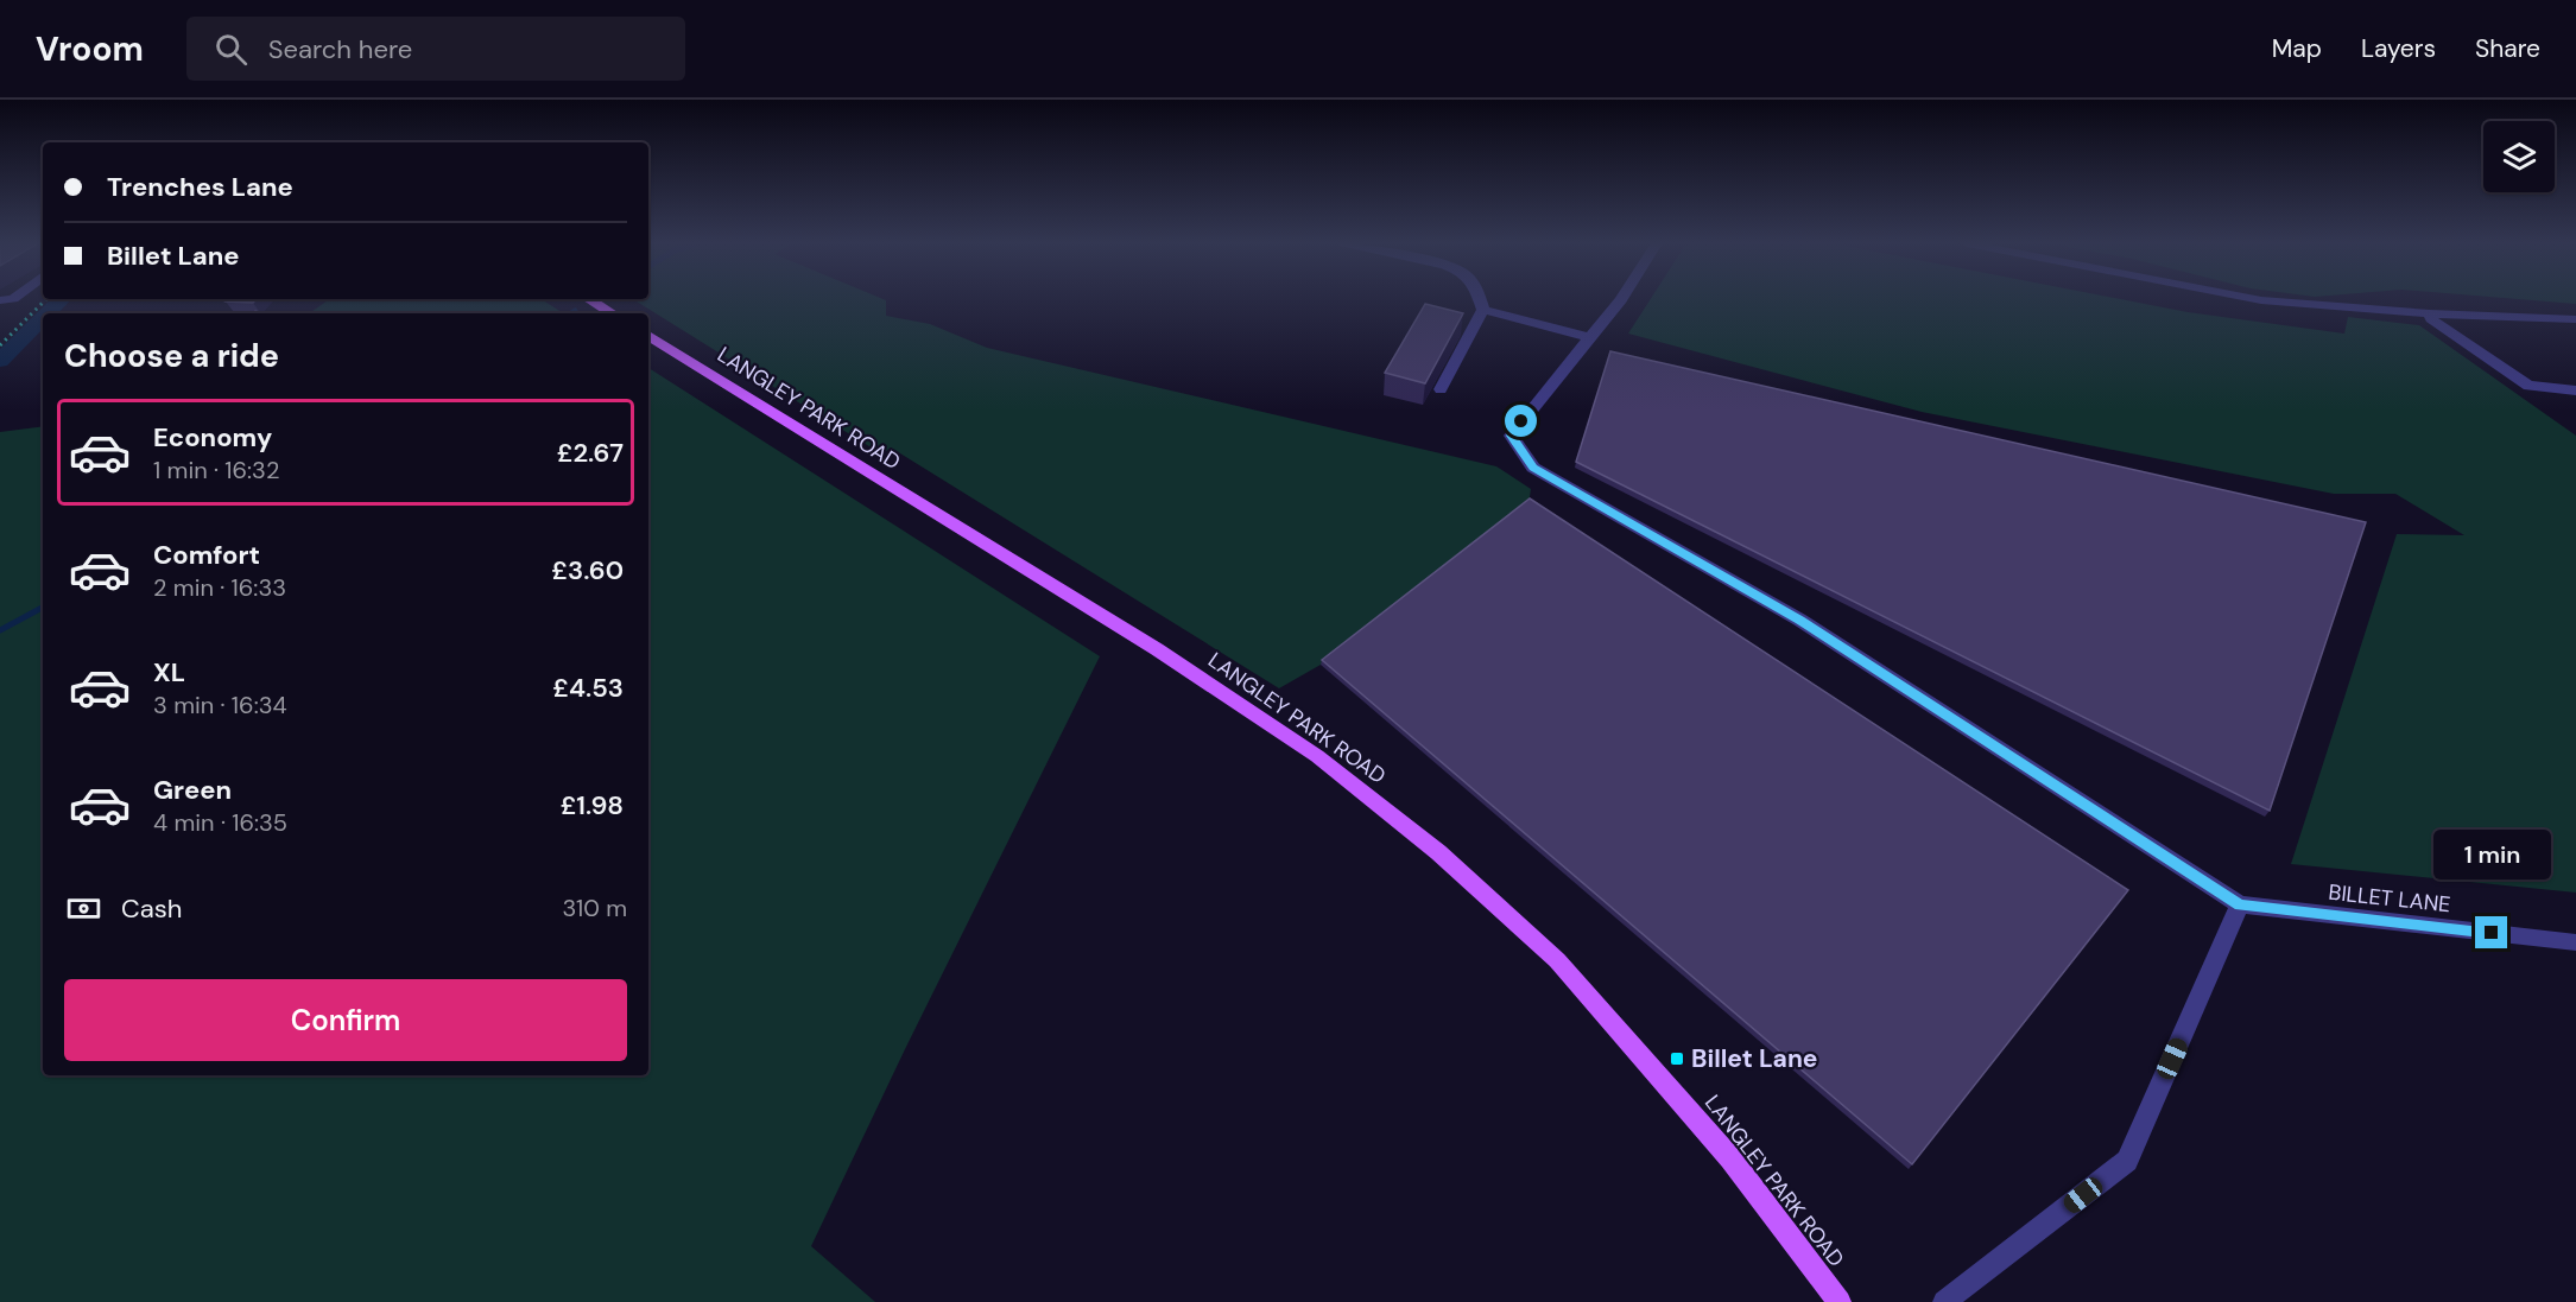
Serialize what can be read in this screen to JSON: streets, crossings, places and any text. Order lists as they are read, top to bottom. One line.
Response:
{"streets":{"main road":["LANGLEY PARK ROAD"],"street":["BILLET LANE"]},"places":{"transit":["Billet Lane"]},"page":{"header":"Vroom","search":"Search here","nav":["Map","Layers","Share"],"banner":["Trenches Lane","Billet Lane"],"heading":"Choose a ride","list":[{"name":"Economy","note":"1 min · 16:32","value":"£2.67"},{"name":"Comfort","note":"2 min · 16:33","value":"£3.60"},{"name":"XL","note":"3 min · 16:34","value":"£4.53"},{"name":"Green","note":"4 min · 16:35","value":"£1.98"}],"bubble":"1 min","pay":["Cash","310 m"],"buttons":"Confirm"}}
